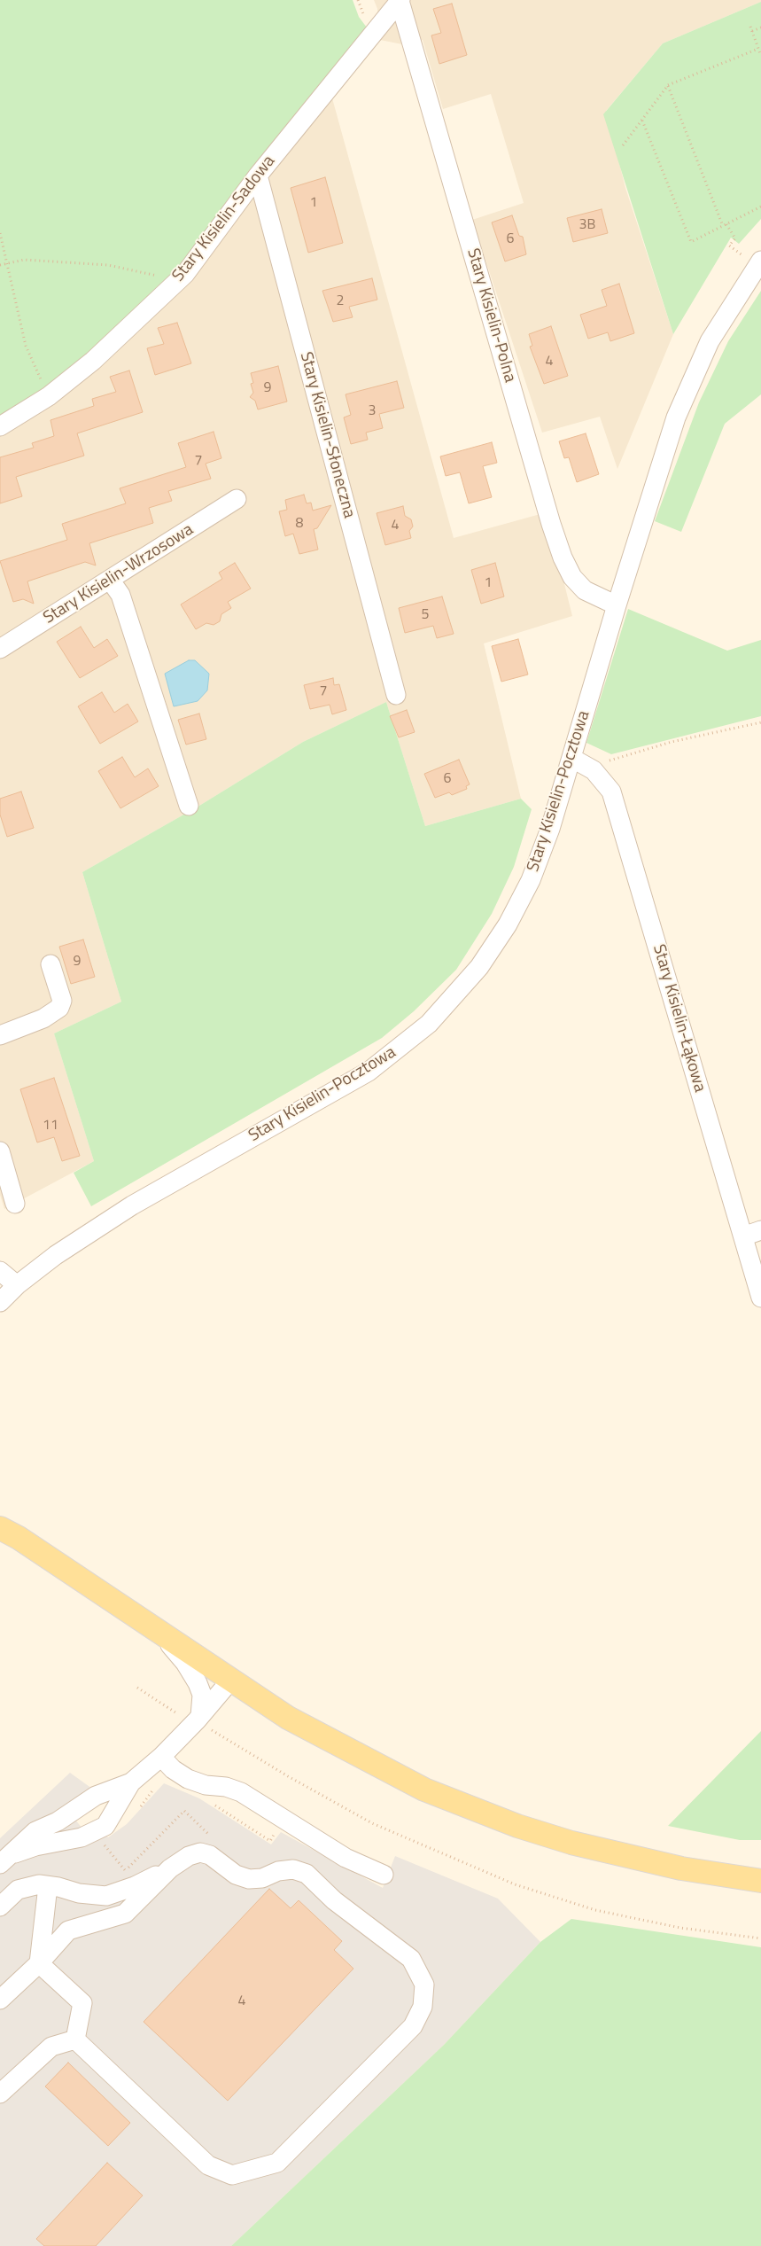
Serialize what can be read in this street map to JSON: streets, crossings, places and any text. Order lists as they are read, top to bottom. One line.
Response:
{"streets":{"street":["Stary Kisielin-Sadowa","Stary Kisielin-Polna","Stary Kisielin-Słoneczna","Stary Kisielin-Wrzosowa","Stary Kisielin-Pocztowa","Stary Kisielin-Łąkowa"]},"crossings":[["Stary Kisielin-Sadowa","Stary Kisielin-Polna"],["Stary Kisielin-Sadowa","Stary Kisielin-Słoneczna"],["Stary Kisielin-Polna","Stary Kisielin-Pocztowa"],["Stary Kisielin-Pocztowa","Stary Kisielin-Łąkowa"]],"house_numbers":["1","3B","6","2","4","9","3","7","8","4","1","5","7","6","9","11","4"]}
